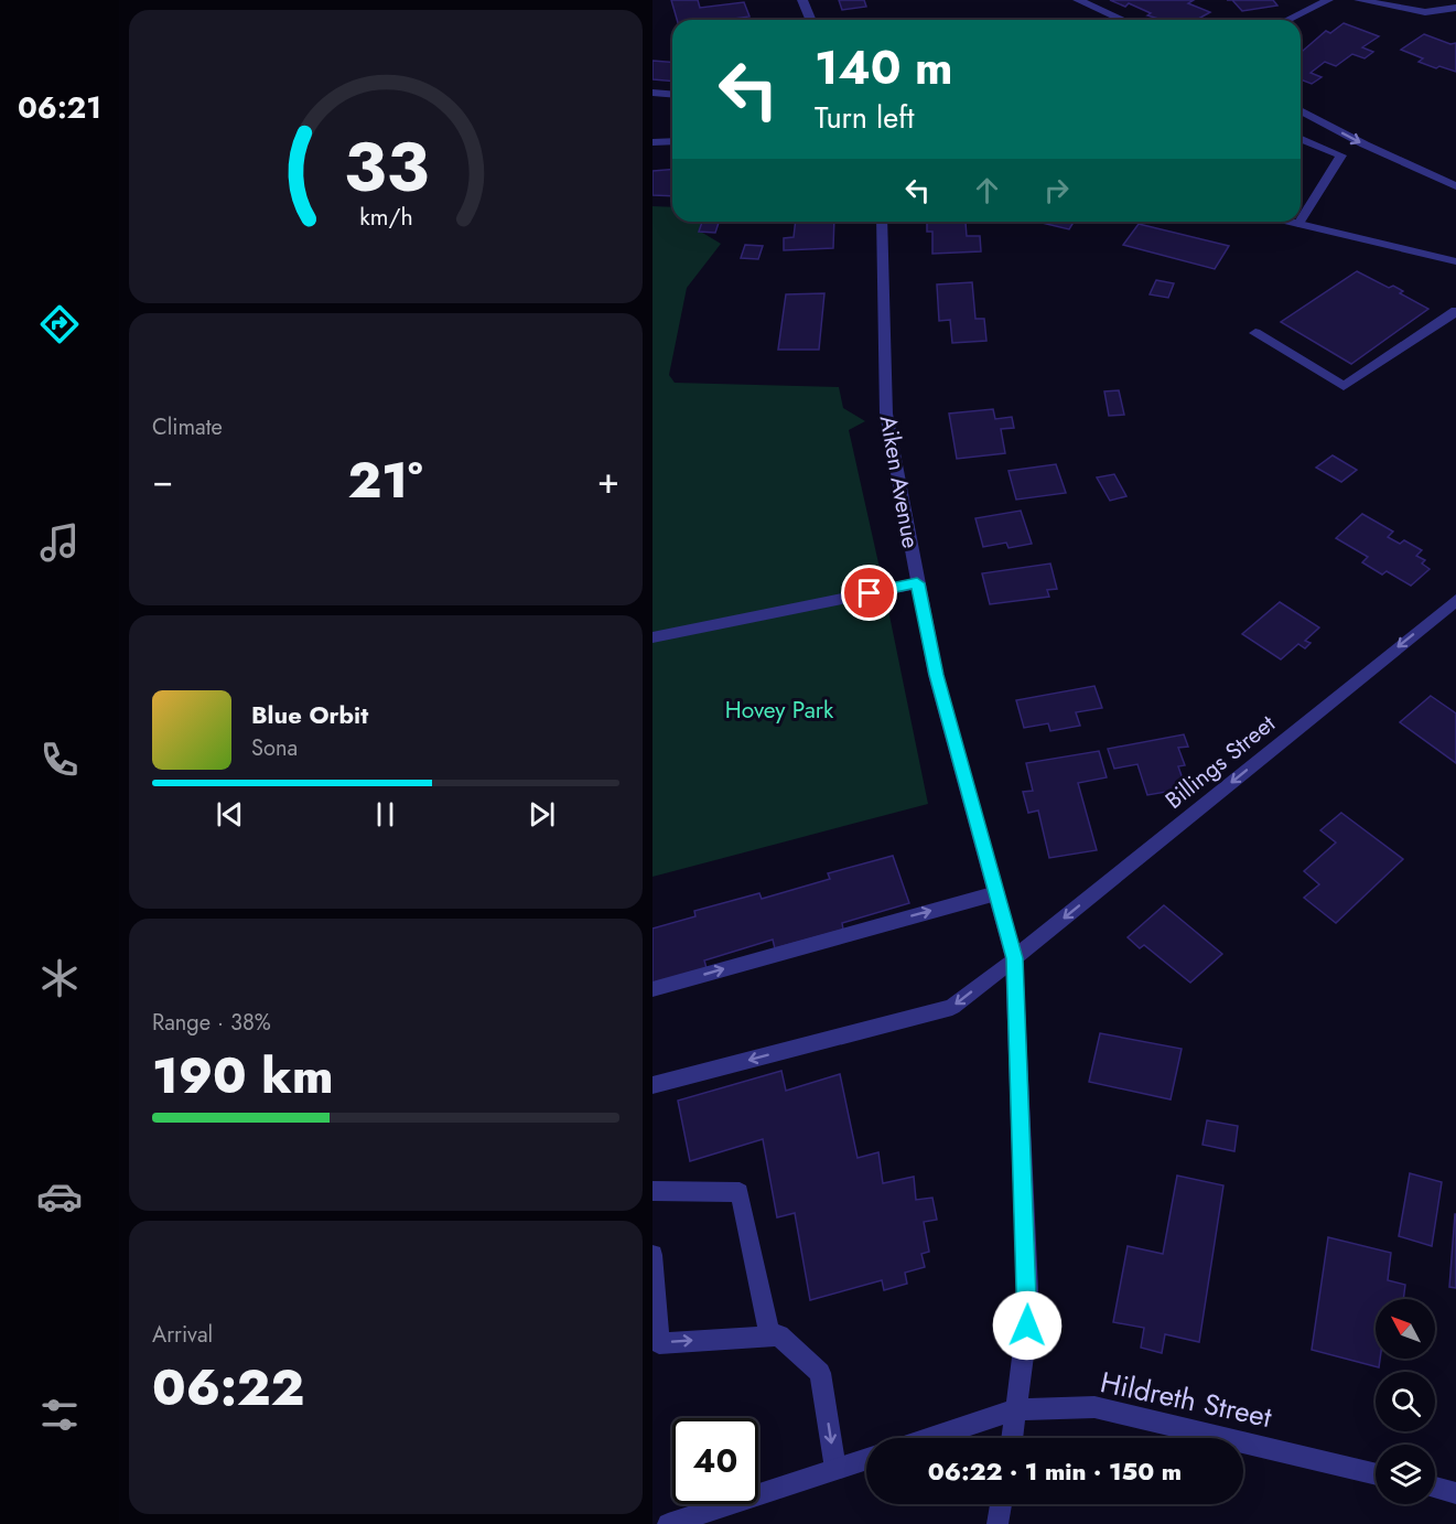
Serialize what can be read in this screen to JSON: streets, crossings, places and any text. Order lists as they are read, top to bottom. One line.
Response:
{"streets":{"street":["Aiken Avenue","Billings Street","Hildreth Street"]},"crossings":[["Aiken Avenue","Billings Street"],["Aiken Avenue","Hildreth Street"]],"parks":["Hovey Park"],"north":"top left","page":{"tabs":"06:21","turn":["140 m","Turn left"],"tile":["Climate",["Range · 38%","190 km"],["Arrival","06:22"]],"heat":["−","21°","+"],"song":["Blue Orbit","Sona"],"limit":"40","trip":"06:22 · 1 min · 150 m","gauge":["33","km/h"]}}
